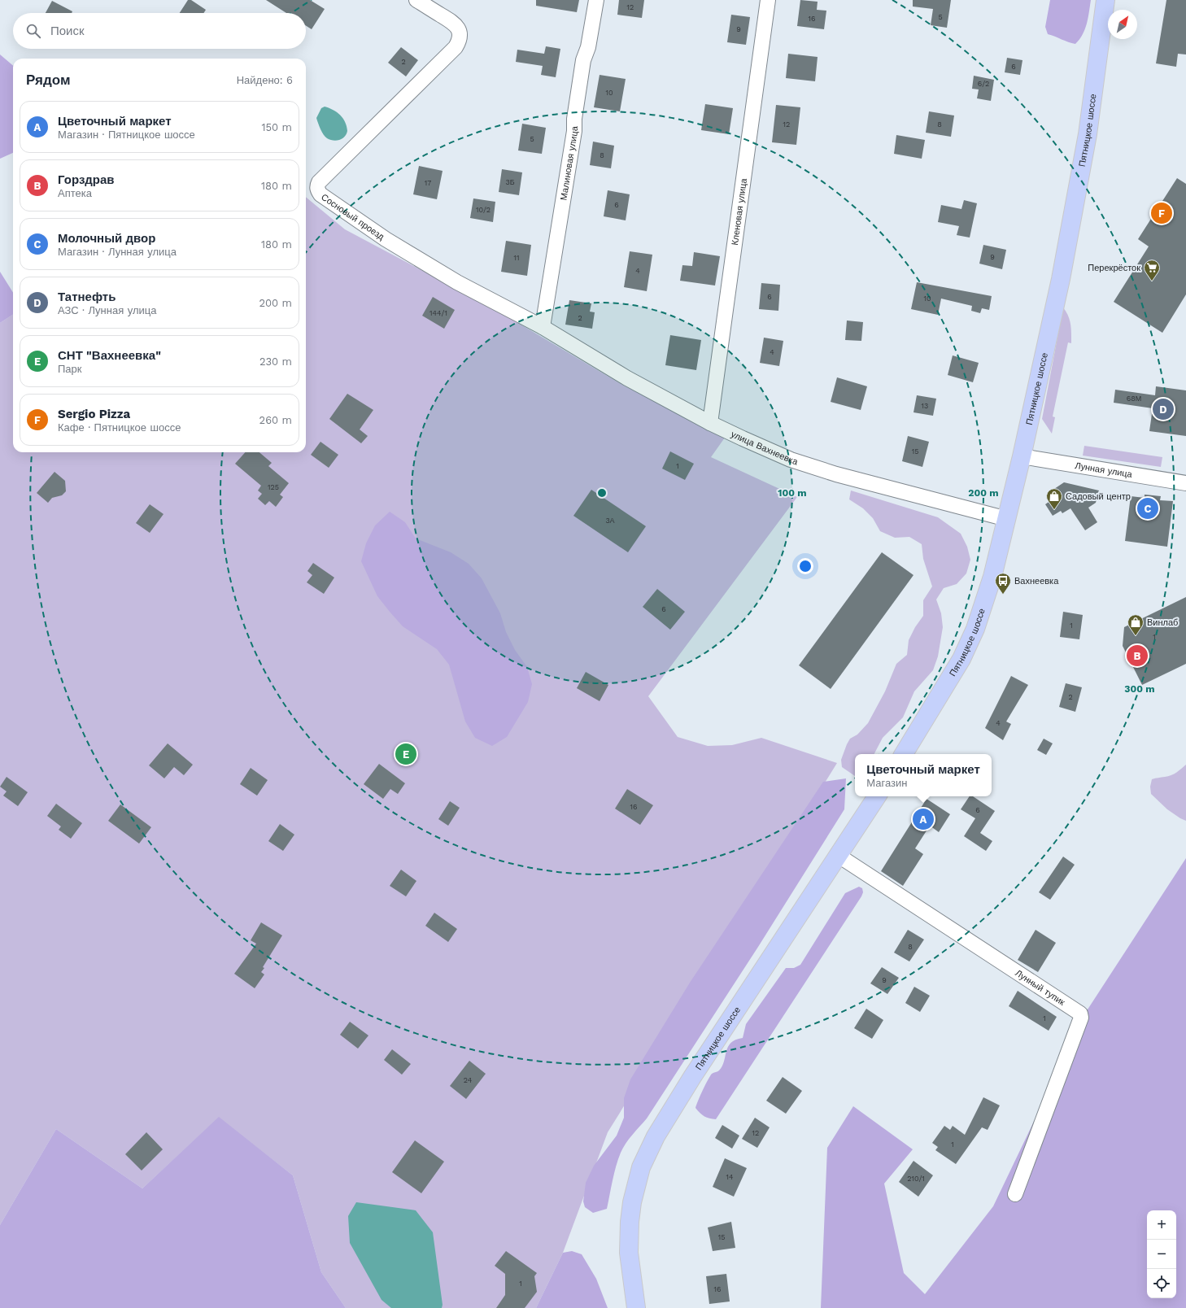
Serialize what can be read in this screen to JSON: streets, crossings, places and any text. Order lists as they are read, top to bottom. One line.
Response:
{"streets":{"main road":["Пятницкое шоссе"],"street":["Малиновая улица","Кленовая улица","Сосновый проезд","улица Вахнеевка","Лунная улица","Лунный тупик"]},"crossings":[["Пятницкое шоссе","улица Вахнеевка"],["Пятницкое шоссе","Лунная улица"],["Пятницкое шоссе","Лунный тупик"],["Малиновая улица","Сосновый проезд"],["Малиновая улица","улица Вахнеевка"],["Кленовая улица","улица Вахнеевка"],["Сосновый проезд","улица Вахнеевка"]],"places":{"supermarket":["Перекрёсток"],"shop":["Садовый центр","Винлаб"],"bus stop":["Вахнеевка"]},"house_numbers":["12","5","16","9","2","6","6/2","10","12","8","5","8","3Б","17","6","10/2","9","11","4","6","10","144/1","2","4","68М","13","15","1","125","3А","6","1","1","2","4","16","6","8","9","1","24","12","1","14","210/1","15","1","16"],"north":"top right","page":{"search":"Поиск","heading":["Рядом","Найдено: 6"],"list":[{"mark":"A","name":"Цветочный маркет","note":"Магазин · Пятницкое шоссе","value":"150 m"},{"mark":"B","name":"Горздрав","note":"Аптека","value":"180 m"},{"mark":"C","name":"Молочный двор","note":"Магазин · Лунная улица","value":"180 m"},{"mark":"D","name":"Татнефть","note":"АЗС · Лунная улица","value":"200 m"},{"mark":"E","name":"СНТ \"Вахнеевка\"","note":"Парк","value":"230 m"},{"mark":"F","name":"Sergio Pizza","note":"Кафе · Пятницкое шоссе","value":"260 m"}],"pins":["F","D","C","B","E","A"],"popup":["Цветочный маркет","Магазин"],"map_buttons":["+","−"]},"rings":["100 m","200 m","300 m"]}
